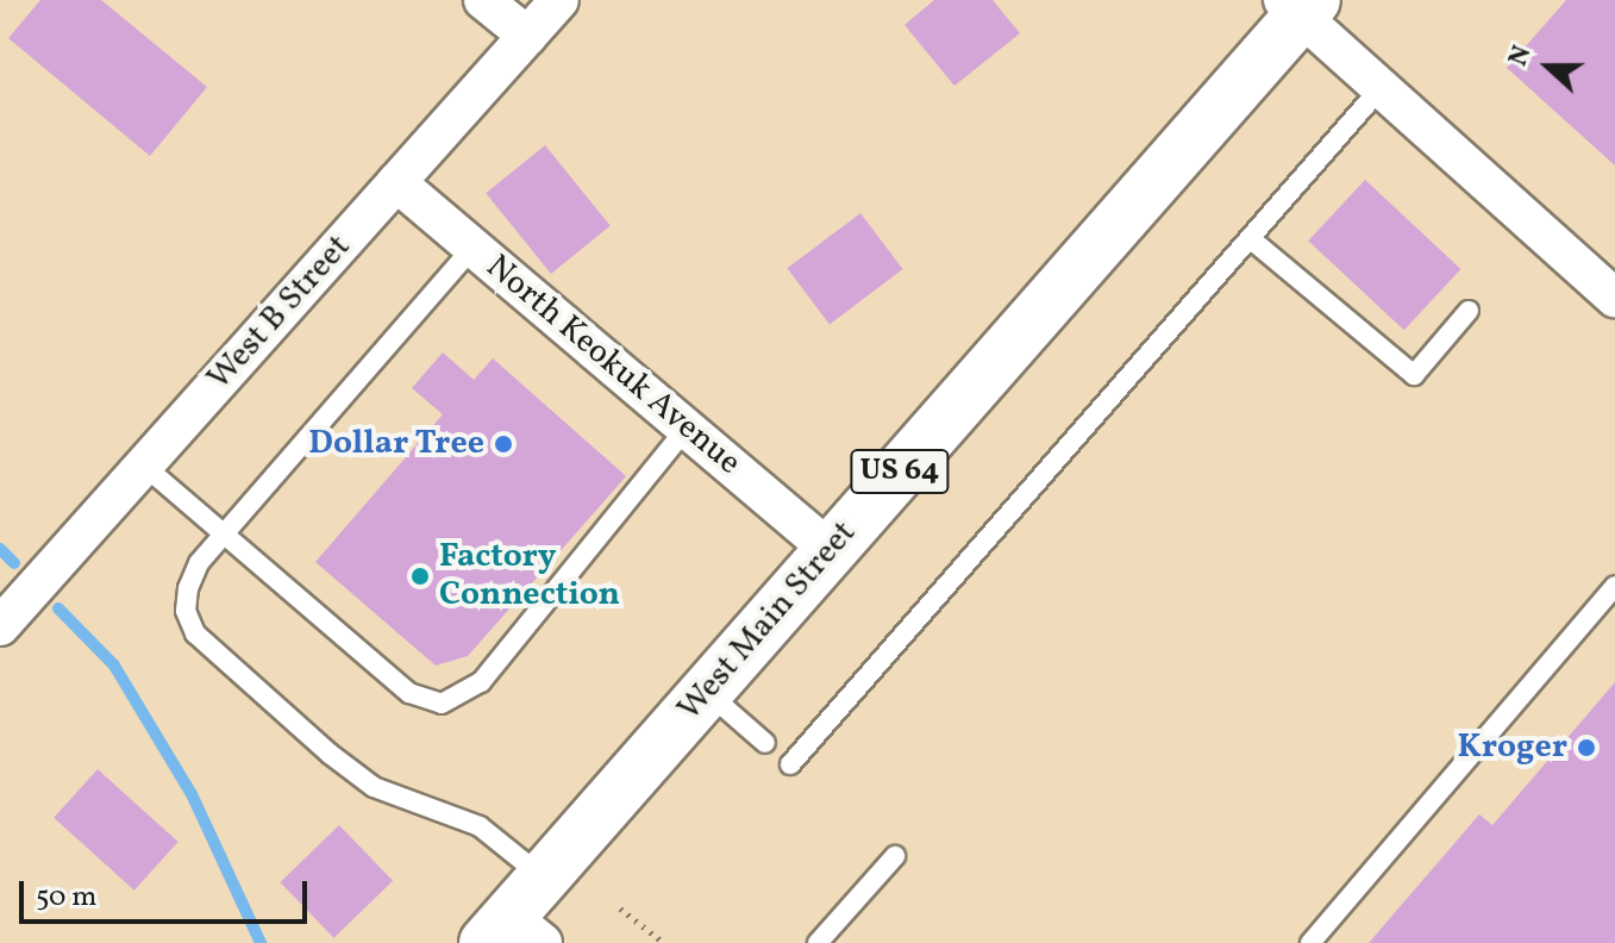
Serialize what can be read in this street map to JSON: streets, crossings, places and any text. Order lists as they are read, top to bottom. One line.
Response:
{"streets":{"main road":["US 64","West Main Street"],"street":["West B Street","North Keokuk Avenue"]},"crossings":[["West B Street","North Keokuk Avenue"],["North Keokuk Avenue","West Main Street"]],"places":["Dollar Tree","Factory Connection","Kroger"],"scale_bar":"50 m","north":"left"}
